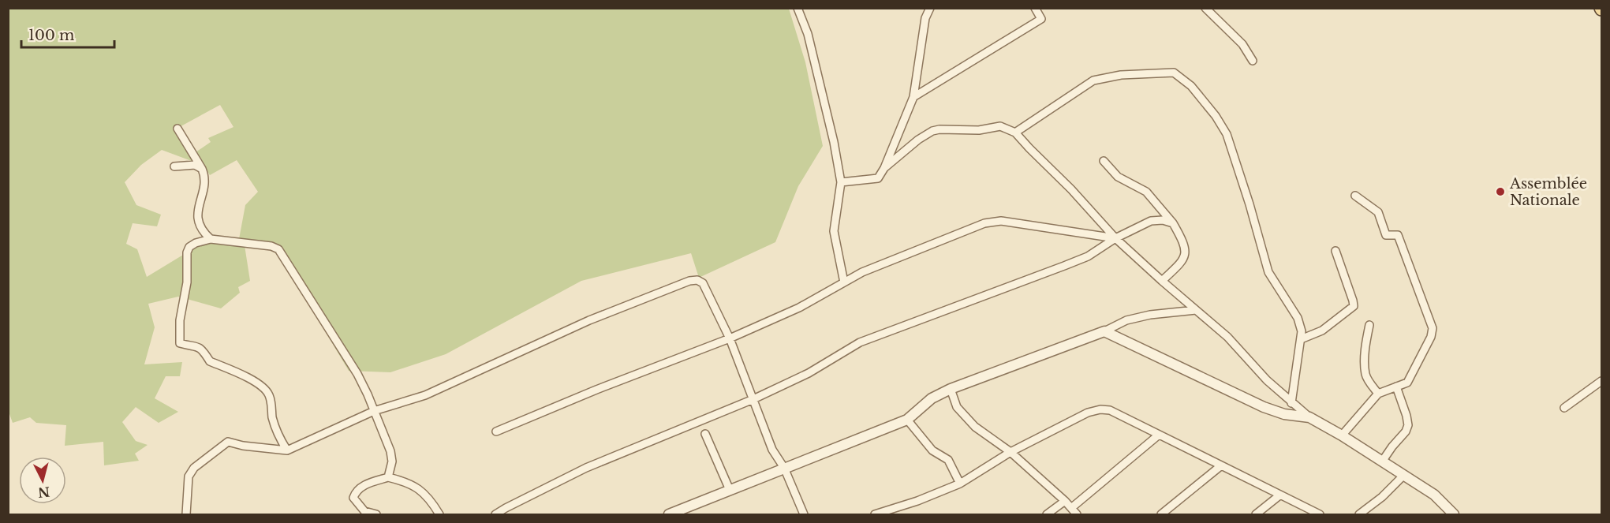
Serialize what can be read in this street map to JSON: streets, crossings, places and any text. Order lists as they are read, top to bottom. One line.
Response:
{"places":["Assemblée Nationale"],"scale_bar":"100 m","north":"bottom"}
